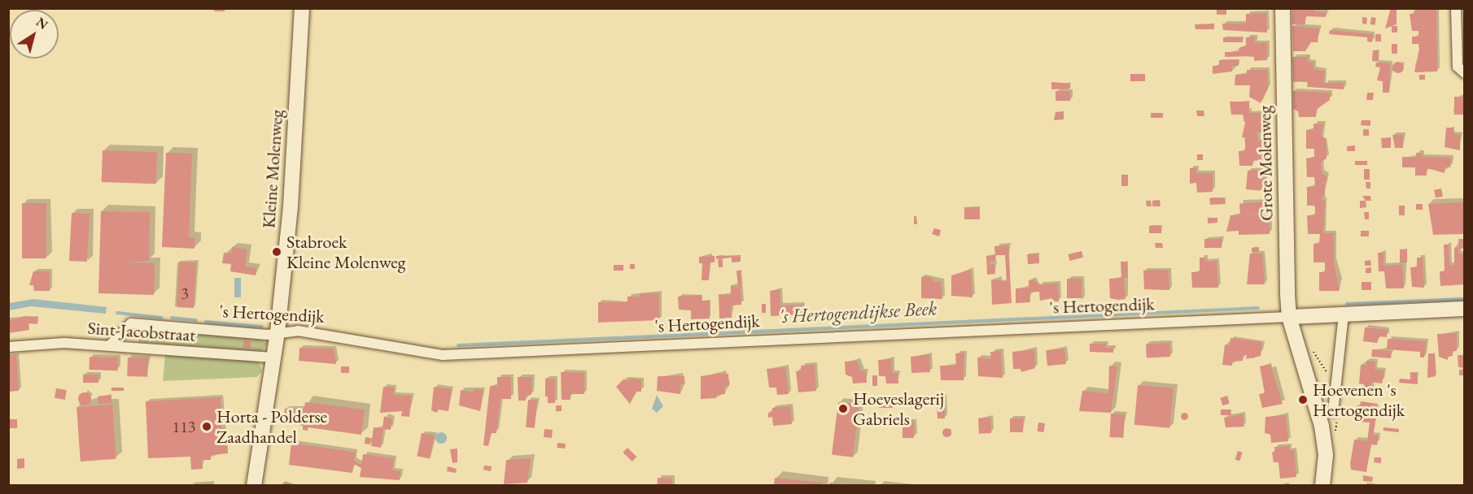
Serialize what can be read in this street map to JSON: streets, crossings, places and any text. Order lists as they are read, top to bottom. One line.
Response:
{"streets":{"street":["Grote Molenweg","Kleine Molenweg","'s Hertogendijk","Sint-Jacobstraat"]},"crossings":[["Grote Molenweg","'s Hertogendijk"],["Kleine Molenweg","'s Hertogendijk"],["Kleine Molenweg","Sint-Jacobstraat"],["'s Hertogendijk","Sint-Jacobstraat"]],"water":["'s Hertogendijkse Beek"],"places":["Stabroek Kleine Molenweg","Hoevenen 's Hertogendijk","Hoeveslagerij Gabriels","Horta - Polderse Zaadhandel"],"house_numbers":["3","113"],"north":"top right"}
